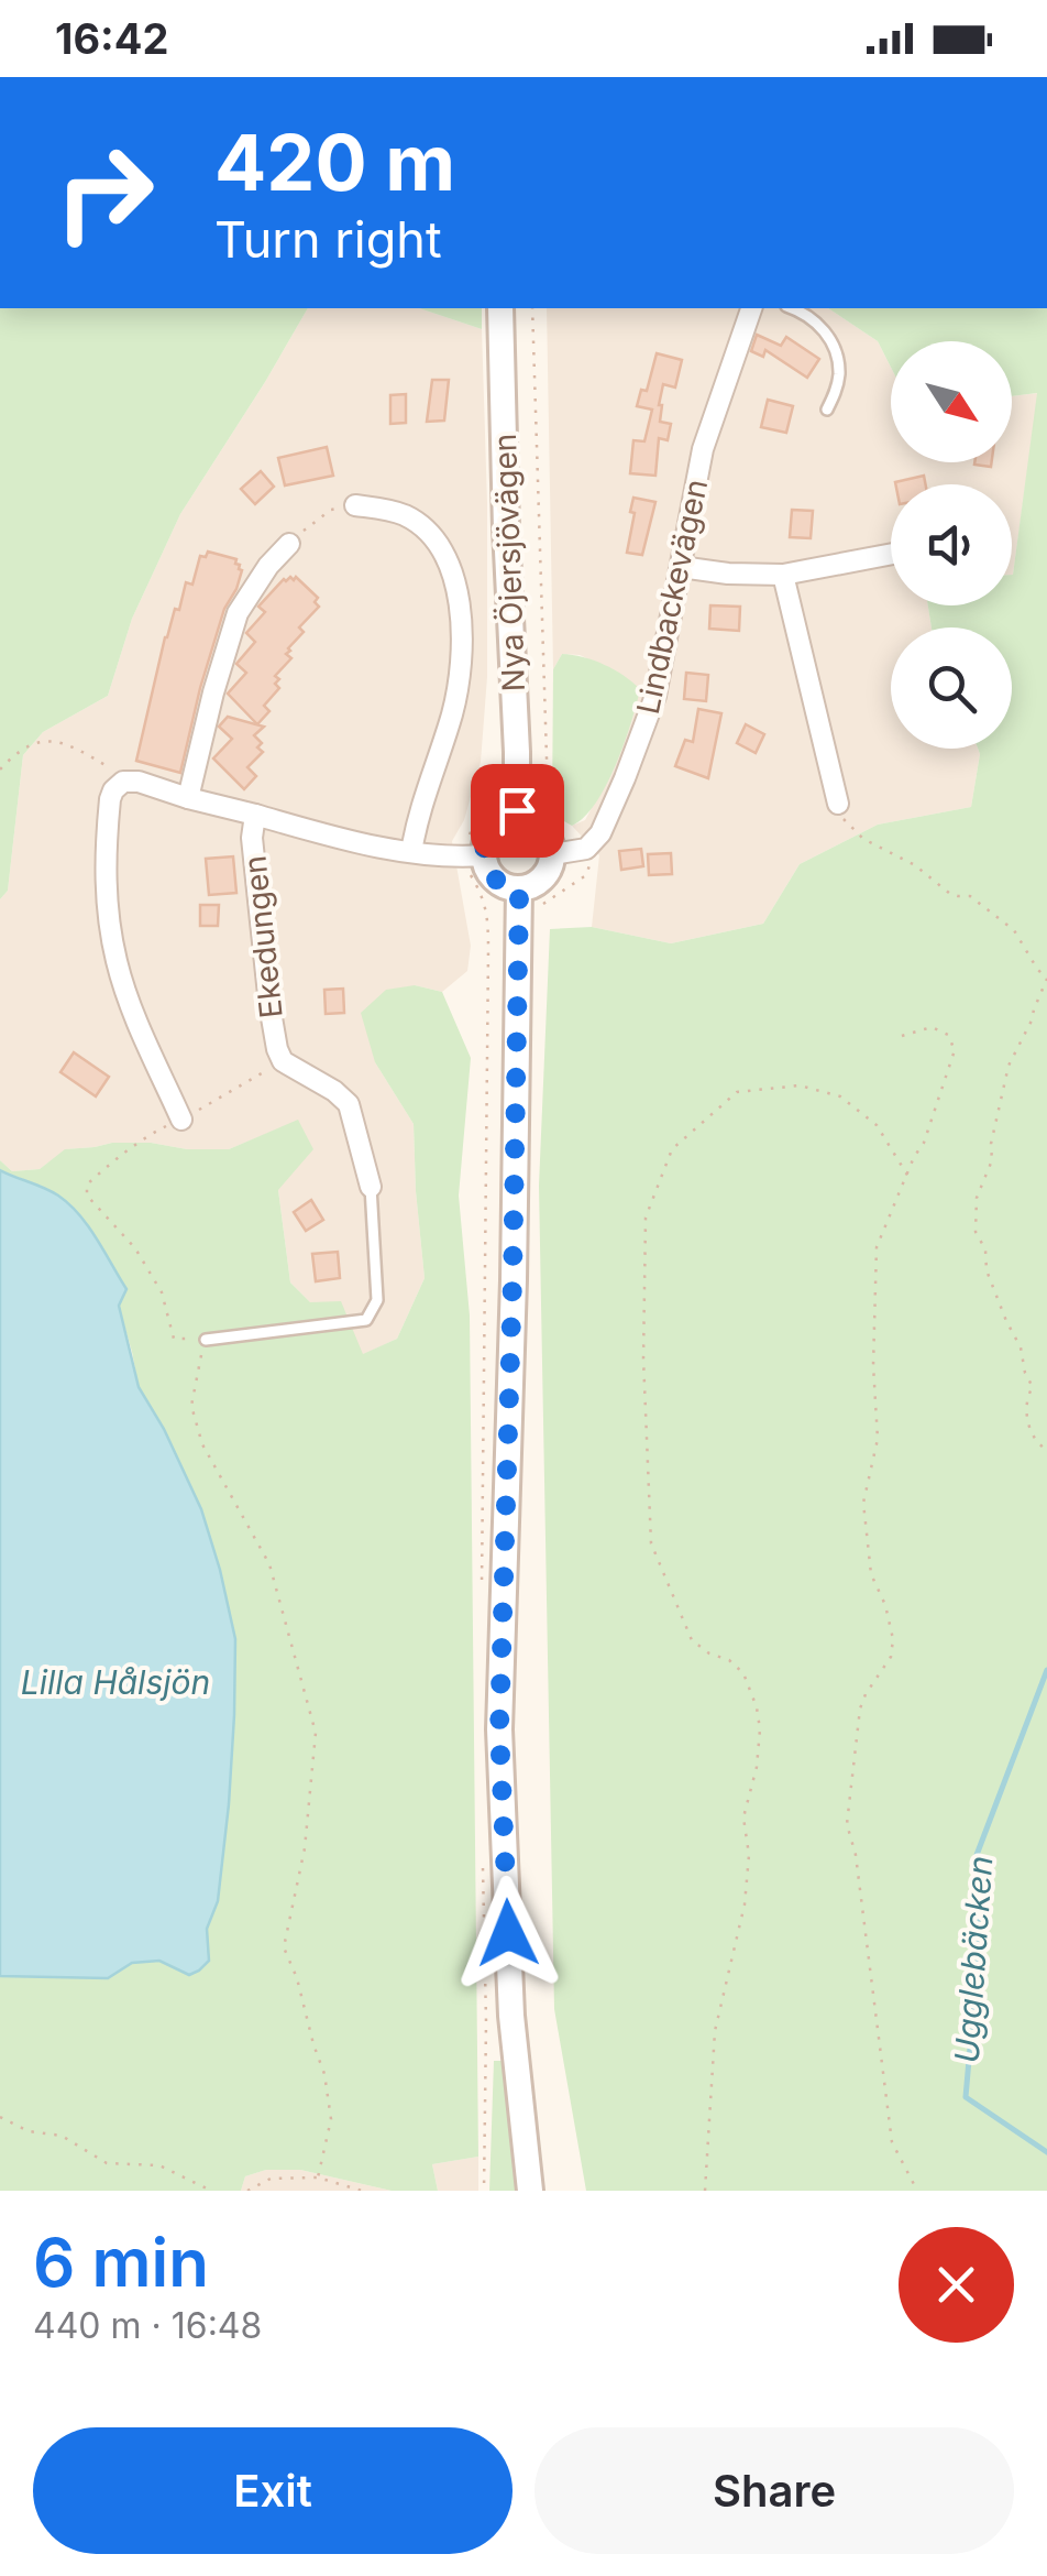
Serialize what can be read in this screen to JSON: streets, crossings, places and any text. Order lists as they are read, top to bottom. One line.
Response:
{"streets":{"street":["Nya Öjersjövägen","Lindbackevägen","Ekedungen"]},"crossings":[["Nya Öjersjövägen","Ekedungen"]],"water":["Lilla Hålsjön","Ugglebäcken"],"north":"bottom right","page":{"status":"16:42","turn":["420 m","Turn right"],"heading":["6 min","440 m · 16:48"],"buttons":["Exit","Share"]}}
